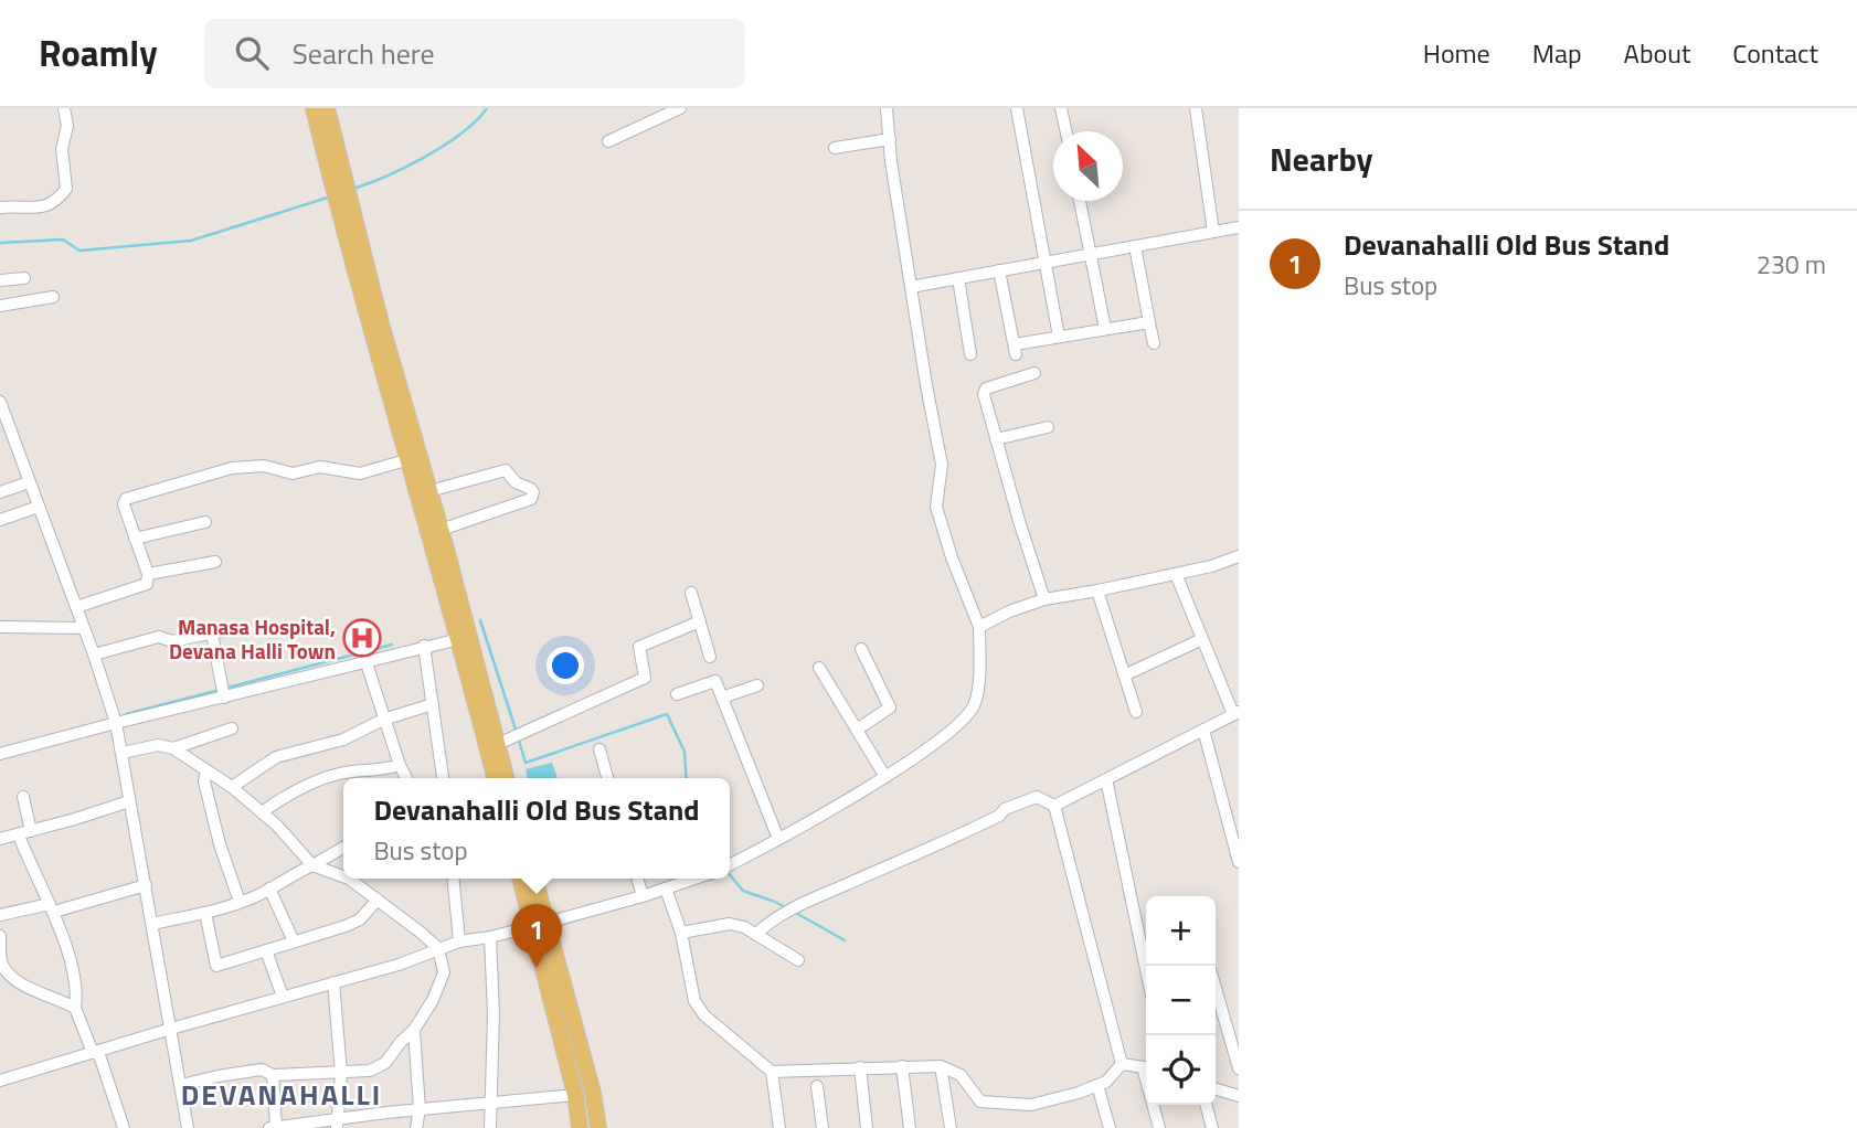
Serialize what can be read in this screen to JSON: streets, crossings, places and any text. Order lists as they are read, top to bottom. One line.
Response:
{"districts":["DEVANAHALLI"],"places":{"hospital":["Manasa Hospital, Devana Halli Town"]},"north":"top left","page":{"header":"Roamly","search":"Search here","nav":["Home","Map","About","Contact"],"heading":"Nearby","list":[{"mark":"1","name":"Devanahalli Old Bus Stand","note":"Bus stop","value":"230 m"}],"popup":["Devanahalli Old Bus Stand","Bus stop"],"map_buttons":["+","−"],"pins":"1"}}
